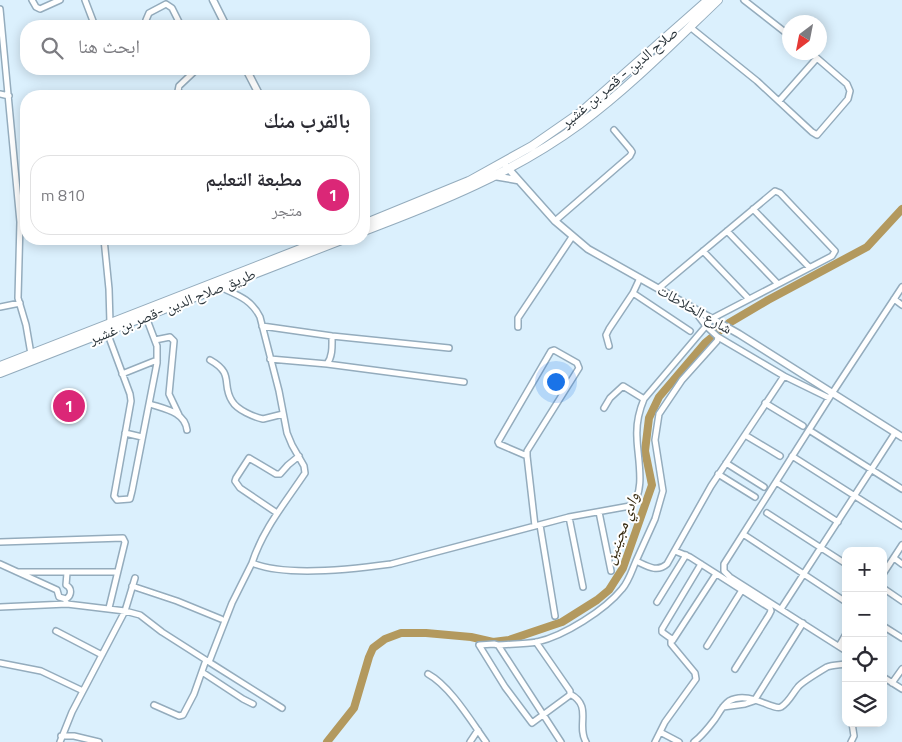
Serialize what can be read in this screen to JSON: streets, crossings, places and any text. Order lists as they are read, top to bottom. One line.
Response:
{"streets":{"highway":["صلاح الدين - قصر بن غشير","طريق صلاح الدين -قصر بن غشير"],"main road":["شارع الخلاطات"]},"crossings":[["صلاح الدين - قصر بن غشير","شارع الخلاطات"]],"water":["وادي مجينين"],"north":"bottom left","page":{"search":"ابحث هنا","heading":"بالقرب منك","list":[{"mark":"1","name":"مطبعة التعليم","note":"متجر","value":"810 m"}],"pins":"1","map_buttons":["+","−"]}}
